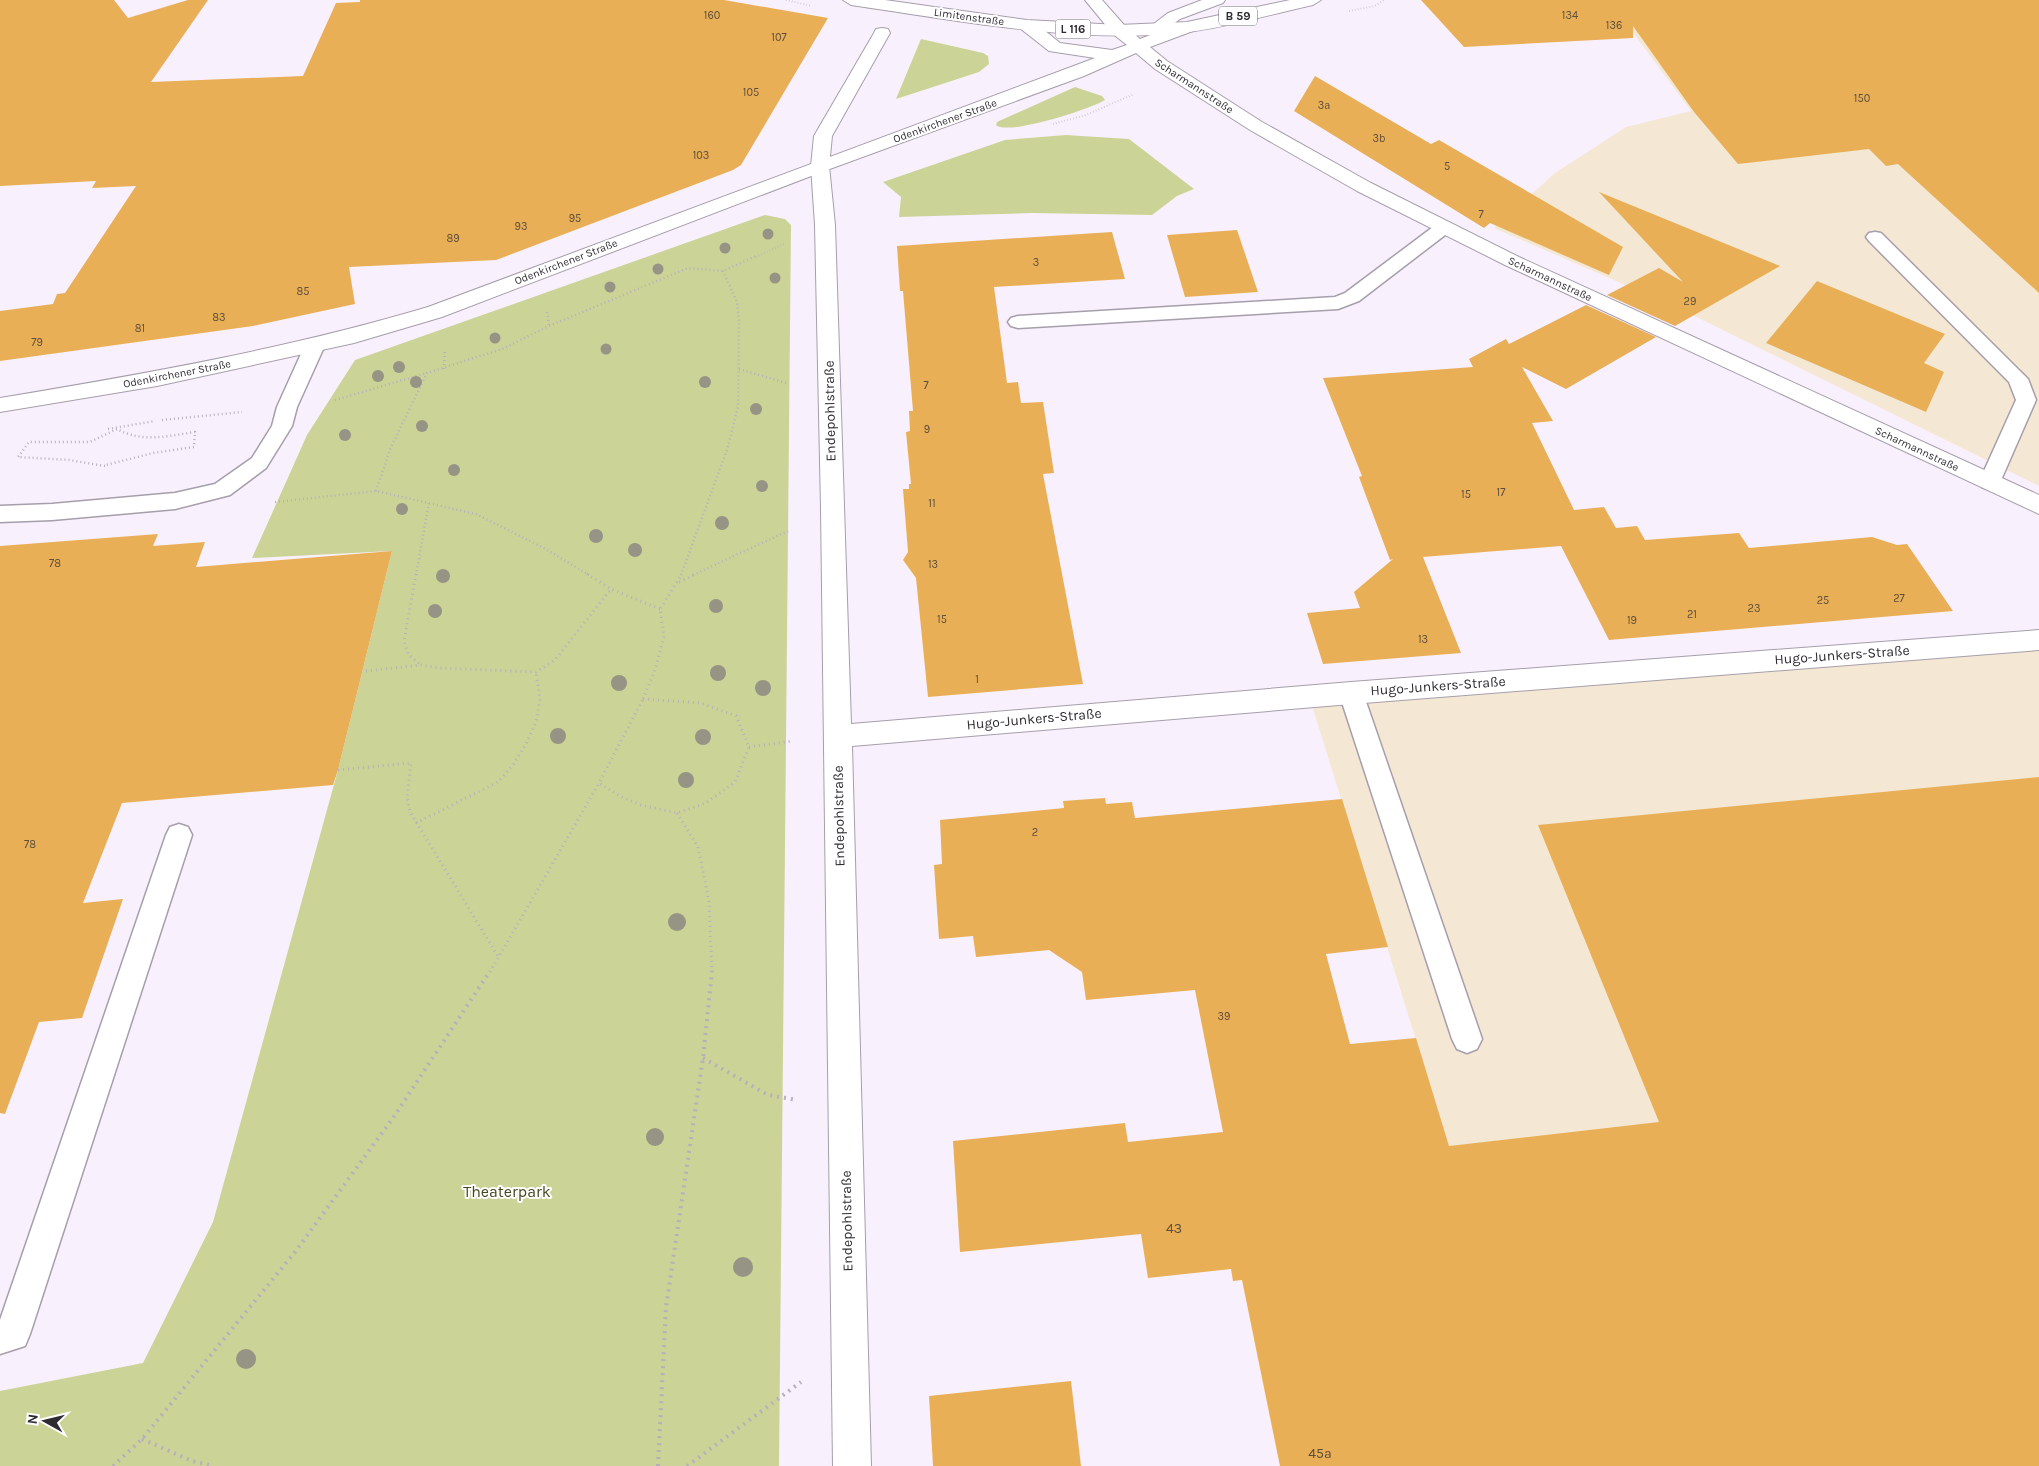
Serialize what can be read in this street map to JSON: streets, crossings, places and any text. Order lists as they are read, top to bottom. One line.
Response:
{"streets":{"main road":["B 59","Limitenstraße","L 116","Scharmannstraße","Odenkirchener Straße","Endepohlstraße","Hugo-Junkers-Straße"]},"crossings":[["Limitenstraße","Scharmannstraße"],["Limitenstraße","Odenkirchener Straße"],["Scharmannstraße","Odenkirchener Straße"],["Odenkirchener Straße","Endepohlstraße"],["Endepohlstraße","Hugo-Junkers-Straße"]],"parks":["Theaterpark"],"house_numbers":["160","134","136","107","105","150","3a","3b","103","5","7","95","93","89","3","85","29","83","81","79","7","9","17","15","11","78","13","27","25","23","21","15","19","13","1","2","78","39","43","45a"],"north":"left"}
